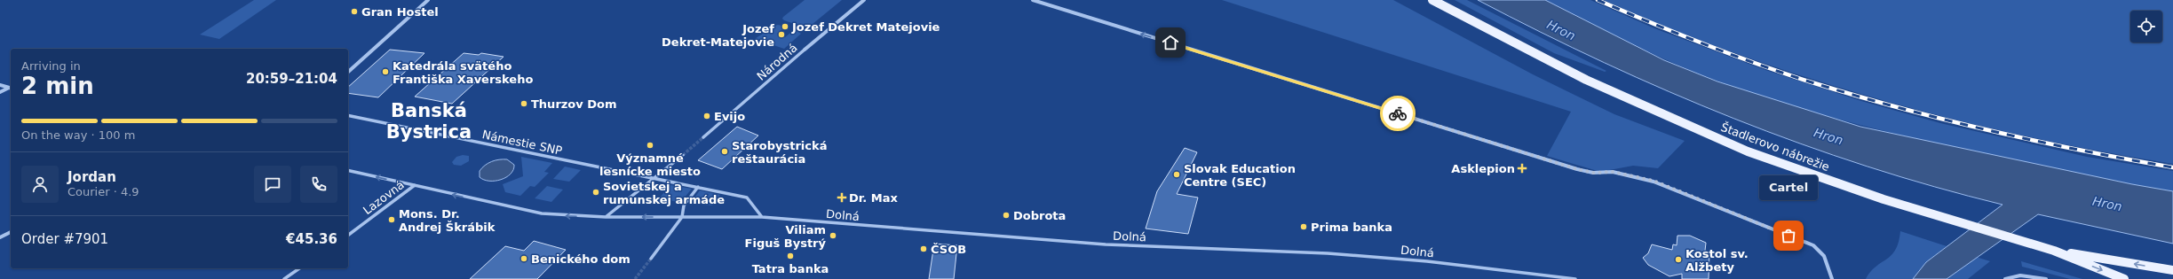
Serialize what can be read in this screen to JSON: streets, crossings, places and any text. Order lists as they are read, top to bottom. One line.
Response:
{"streets":{"main road":["Štadlerovo nábrežie"],"street":["Národná","Námestie SNP","Lazovná","Dolná"]},"crossings":[["Námestie SNP","Dolná"]],"districts":["Banská Bystrica"],"water":["Hron"],"places":{"other":["Gran Hostel","Jozef Dekret Matejovie","Jozef Dekret-Matejovie","Katedrála svätého Františka Xaverskeho","Thurzov Dom","Evijo","Významné lesnícke miesto","Starobystrická reštaurácia","Slovak Education Centre (SEC)","Sovietskej a rumunskej armáde","Dobrota","Mons. Dr. Andrej Škrábik","Prima banka","Viliam Figuš Bystrý","Cartel","ČSOB","Tatra banka","Benického dom","Kostol sv. Alžbety"],"health":["Asklepion","Dr. Max"]},"page":{"heading":["2 min","Arriving in","20:59–21:04"],"panel":["Jordan","Courier · 4.9","Order #7901","€45.36"],"bar":"On the way · 100 m","bubble":"Cartel"}}
